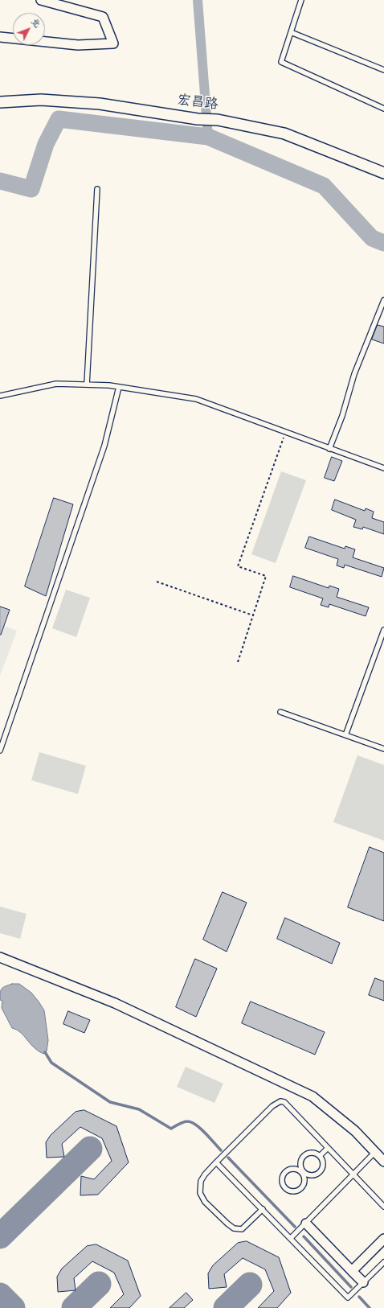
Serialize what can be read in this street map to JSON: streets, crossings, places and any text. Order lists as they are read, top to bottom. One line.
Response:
{"streets":{"street":["宏昌路"]},"north":"top right"}
